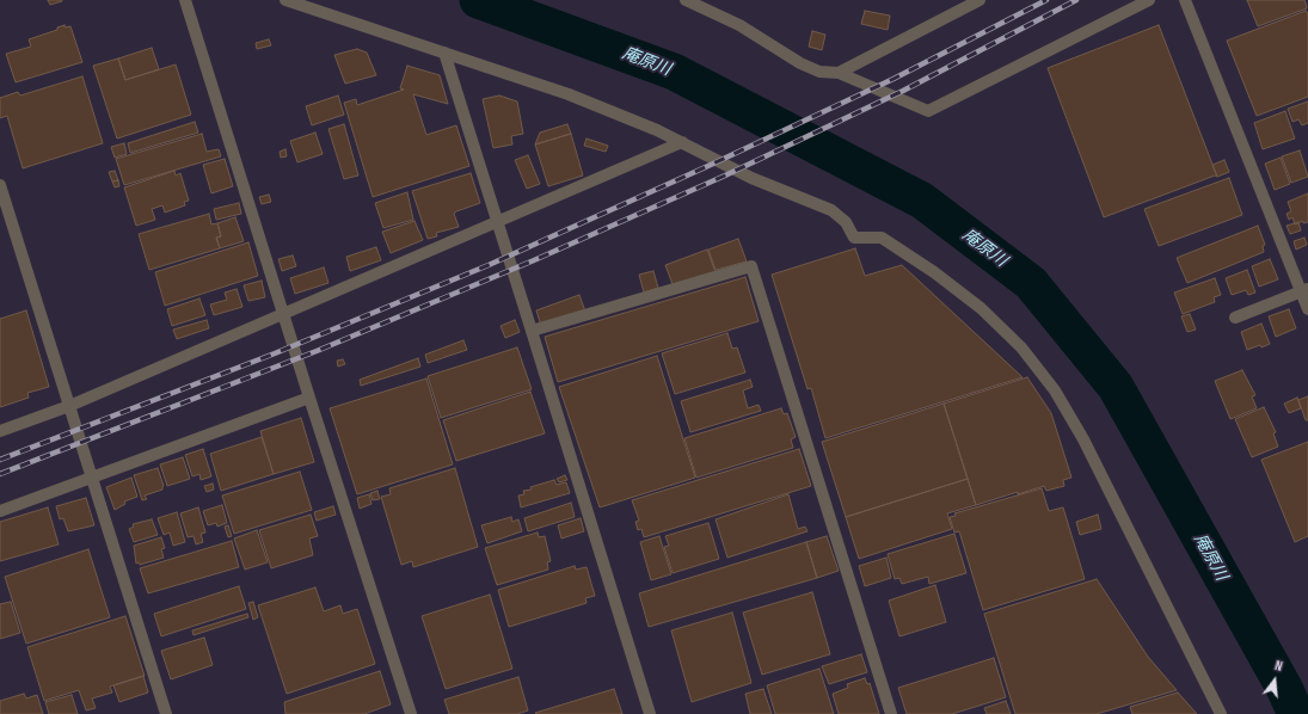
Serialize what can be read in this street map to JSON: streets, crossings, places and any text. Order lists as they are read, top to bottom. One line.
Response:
{"water":["庵原川"],"north":"top"}
